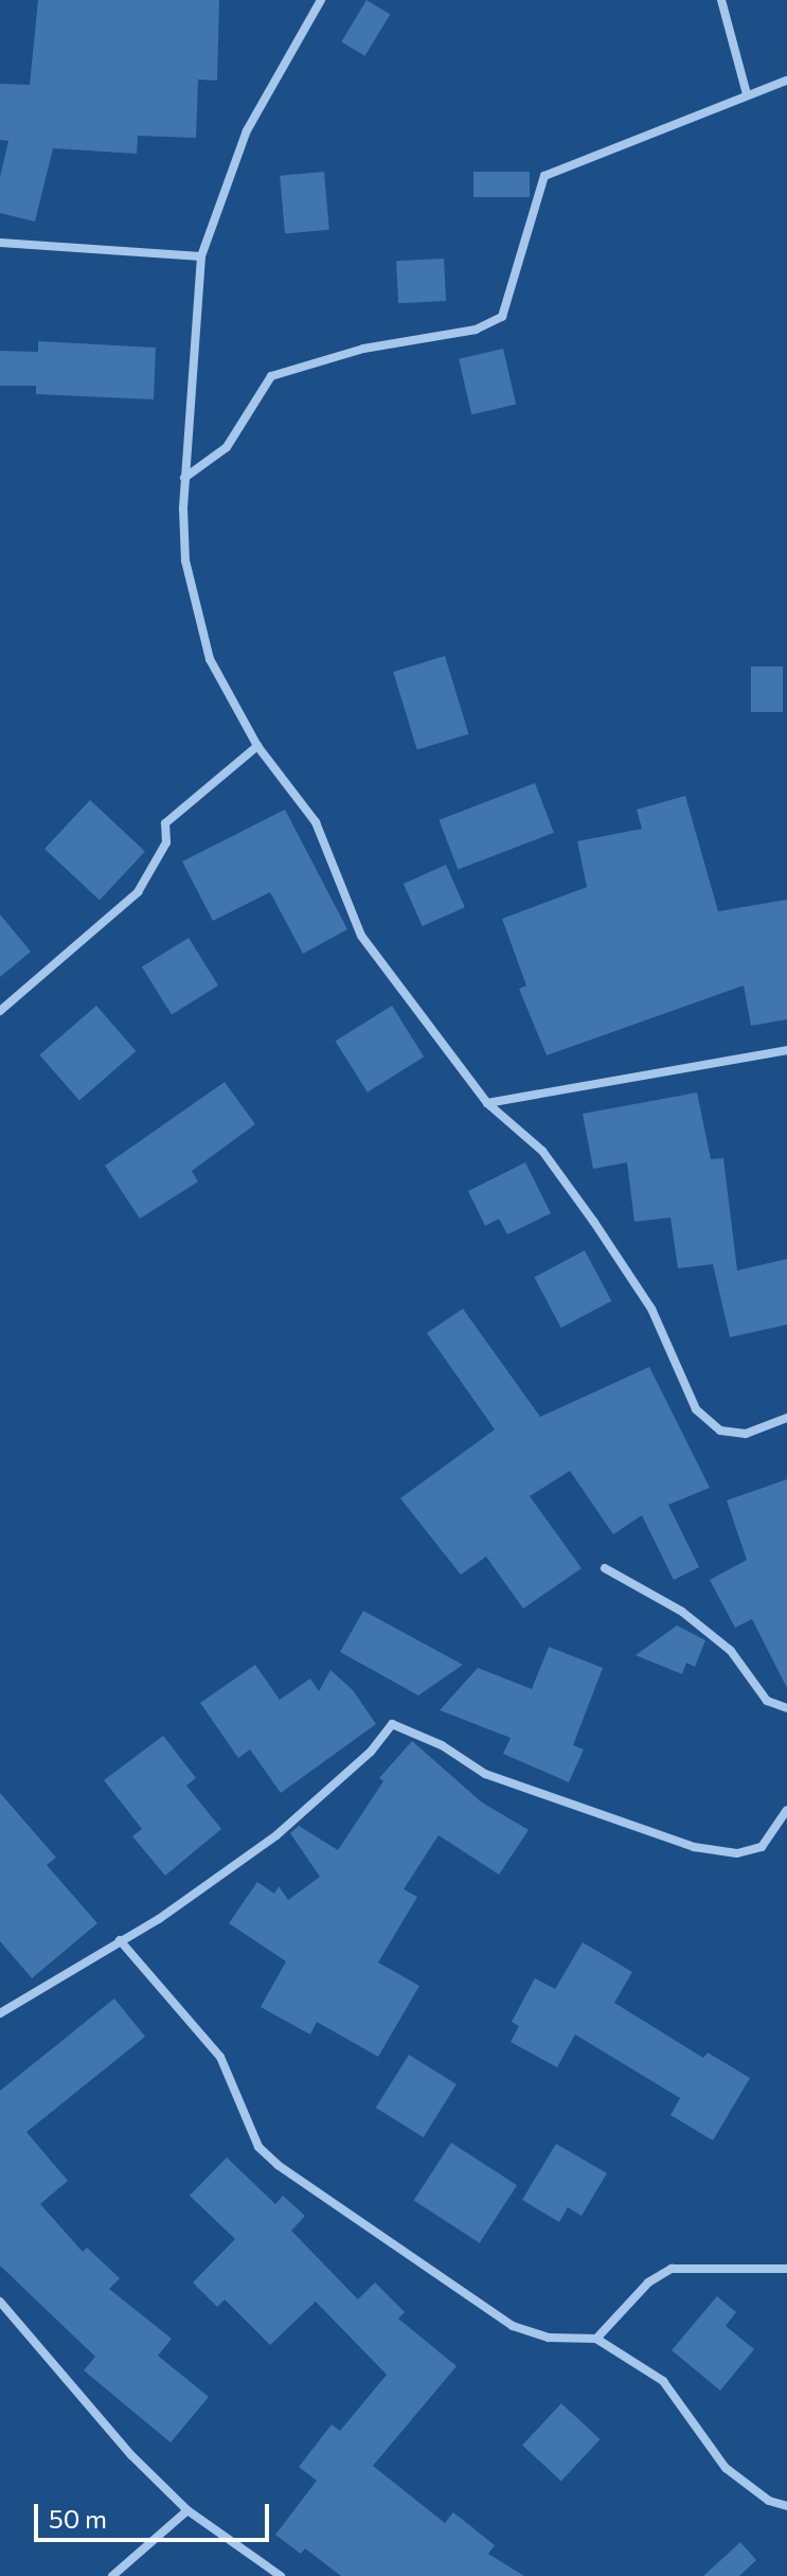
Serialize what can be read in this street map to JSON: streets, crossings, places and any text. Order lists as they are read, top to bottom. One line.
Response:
{"scale_bar":"50 m"}
